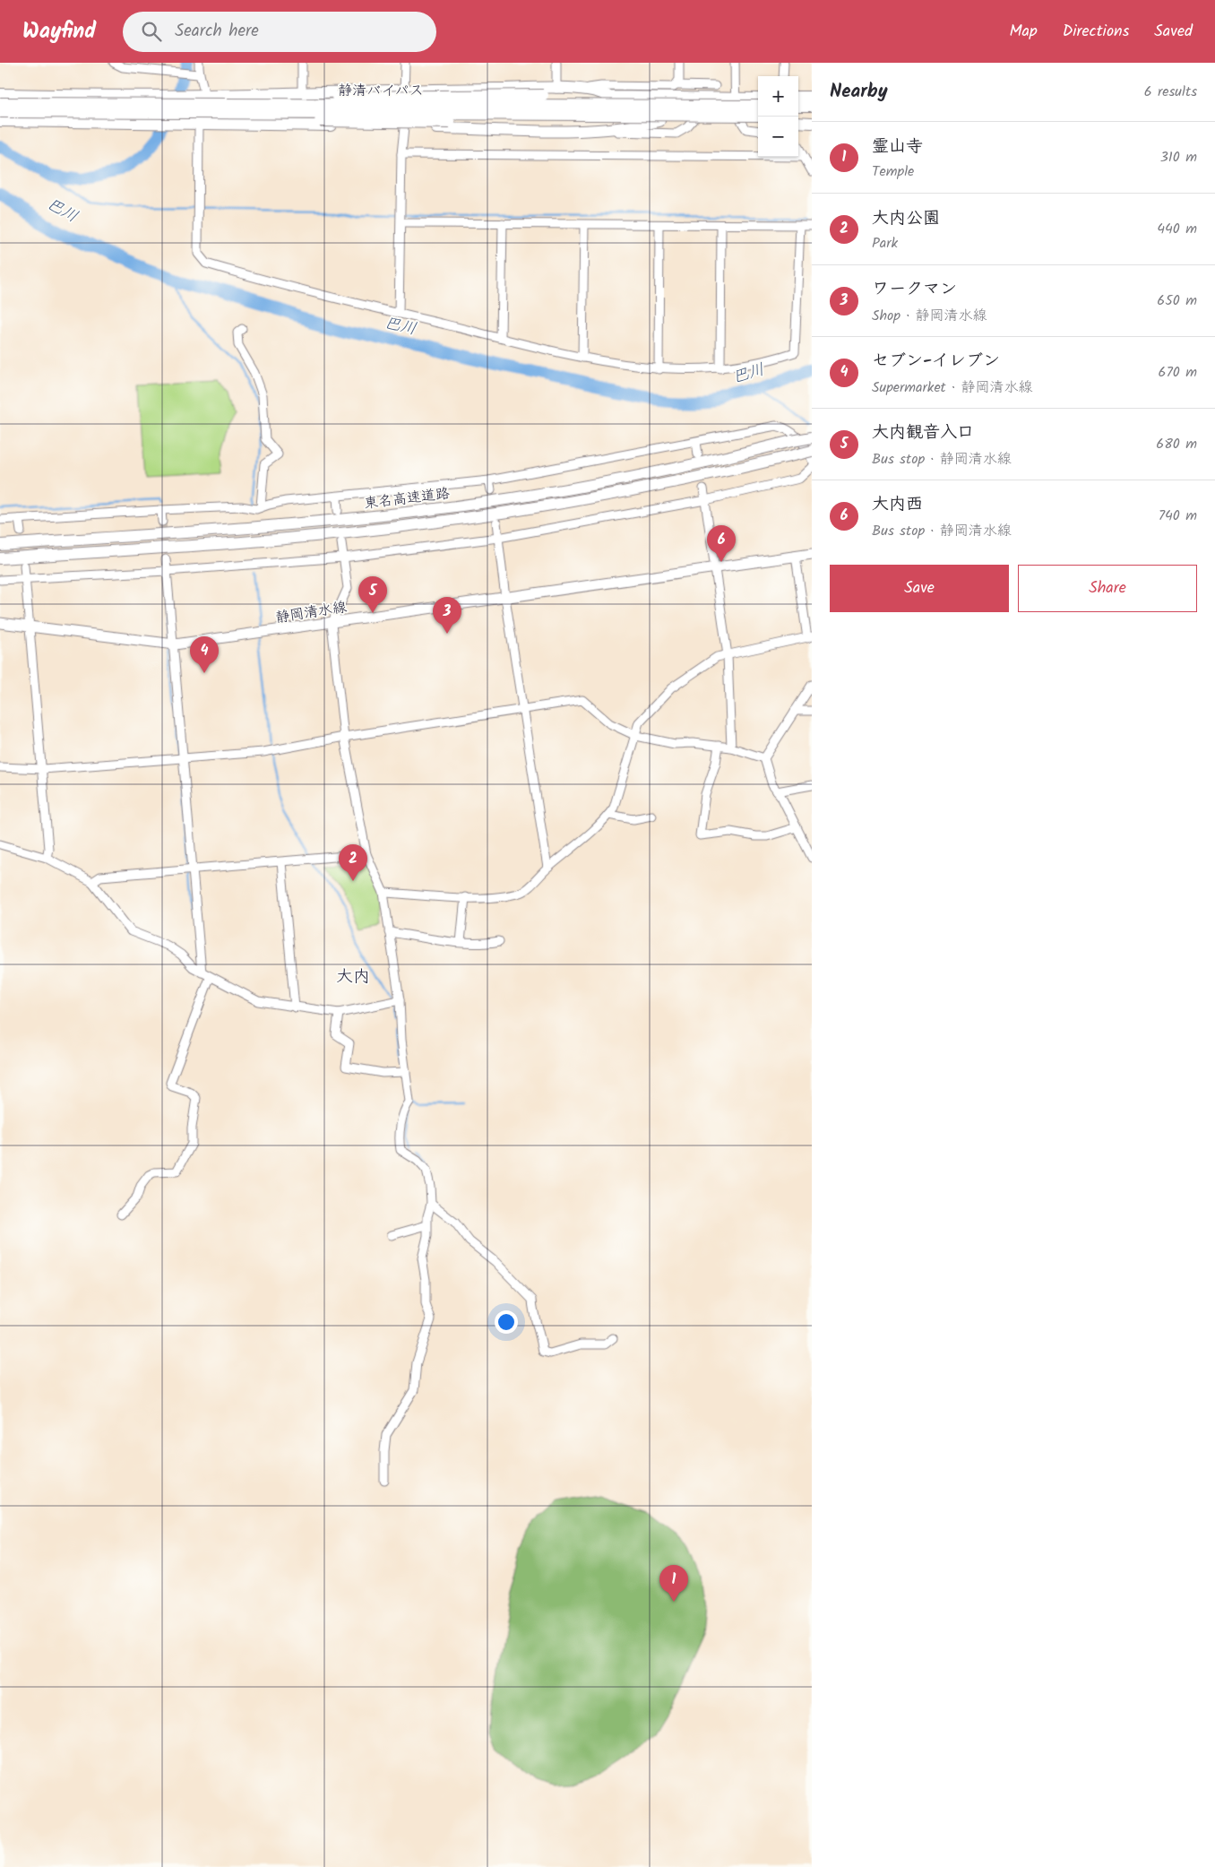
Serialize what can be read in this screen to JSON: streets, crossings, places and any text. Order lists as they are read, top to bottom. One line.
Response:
{"streets":{"highway":["静清バイパス","東名高速道路"],"main road":["静岡清水線"]},"districts":["大内"],"water":["巴川"],"page":{"header":"Wayfind","search":"Search here","nav":["Map","Directions","Saved"],"heading":["Nearby","6 results"],"map_buttons":["+","−"],"list":[{"mark":"1","name":"霊山寺","note":"Temple","value":"310 m"},{"mark":"2","name":"大内公園","note":"Park","value":"440 m"},{"mark":"3","name":"ワークマン","note":"Shop · 静岡清水線","value":"650 m"},{"mark":"4","name":"セブン-イレブン","note":"Supermarket · 静岡清水線","value":"670 m"},{"mark":"5","name":"大内観音入口","note":"Bus stop · 静岡清水線","value":"680 m"},{"mark":"6","name":"大内西","note":"Bus stop · 静岡清水線","value":"740 m"}],"pins":["6","5","3","4","2","1"],"buttons":["Save","Share"]}}
